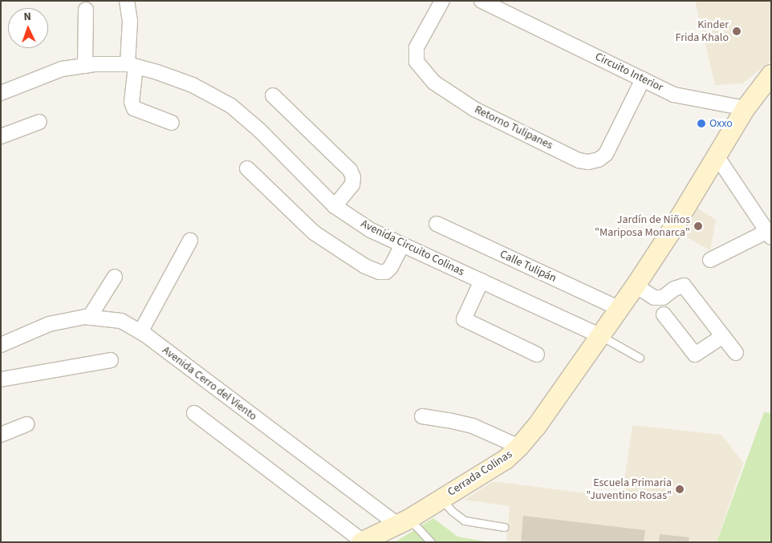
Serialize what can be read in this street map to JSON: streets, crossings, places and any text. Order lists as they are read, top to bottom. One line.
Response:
{"streets":{"main road":["Cerrada Colinas"],"street":["Circuito Interior","Retorno Tulipanes","Avenida Circuito Colinas","Calle Tulipán","Avenida Cerro del Viento"]},"crossings":[["Circuito Interior","Retorno Tulipanes"],["Avenida Circuito Colinas","Cerrada Colinas"],["Avenida Cerro del Viento","Cerrada Colinas"]],"places":["Kinder Frida Khalo","Oxxo","Jardín de Niños \"Mariposa Monarca\"","Escuela Primaria \"Juventino Rosas\""],"north":"top"}
